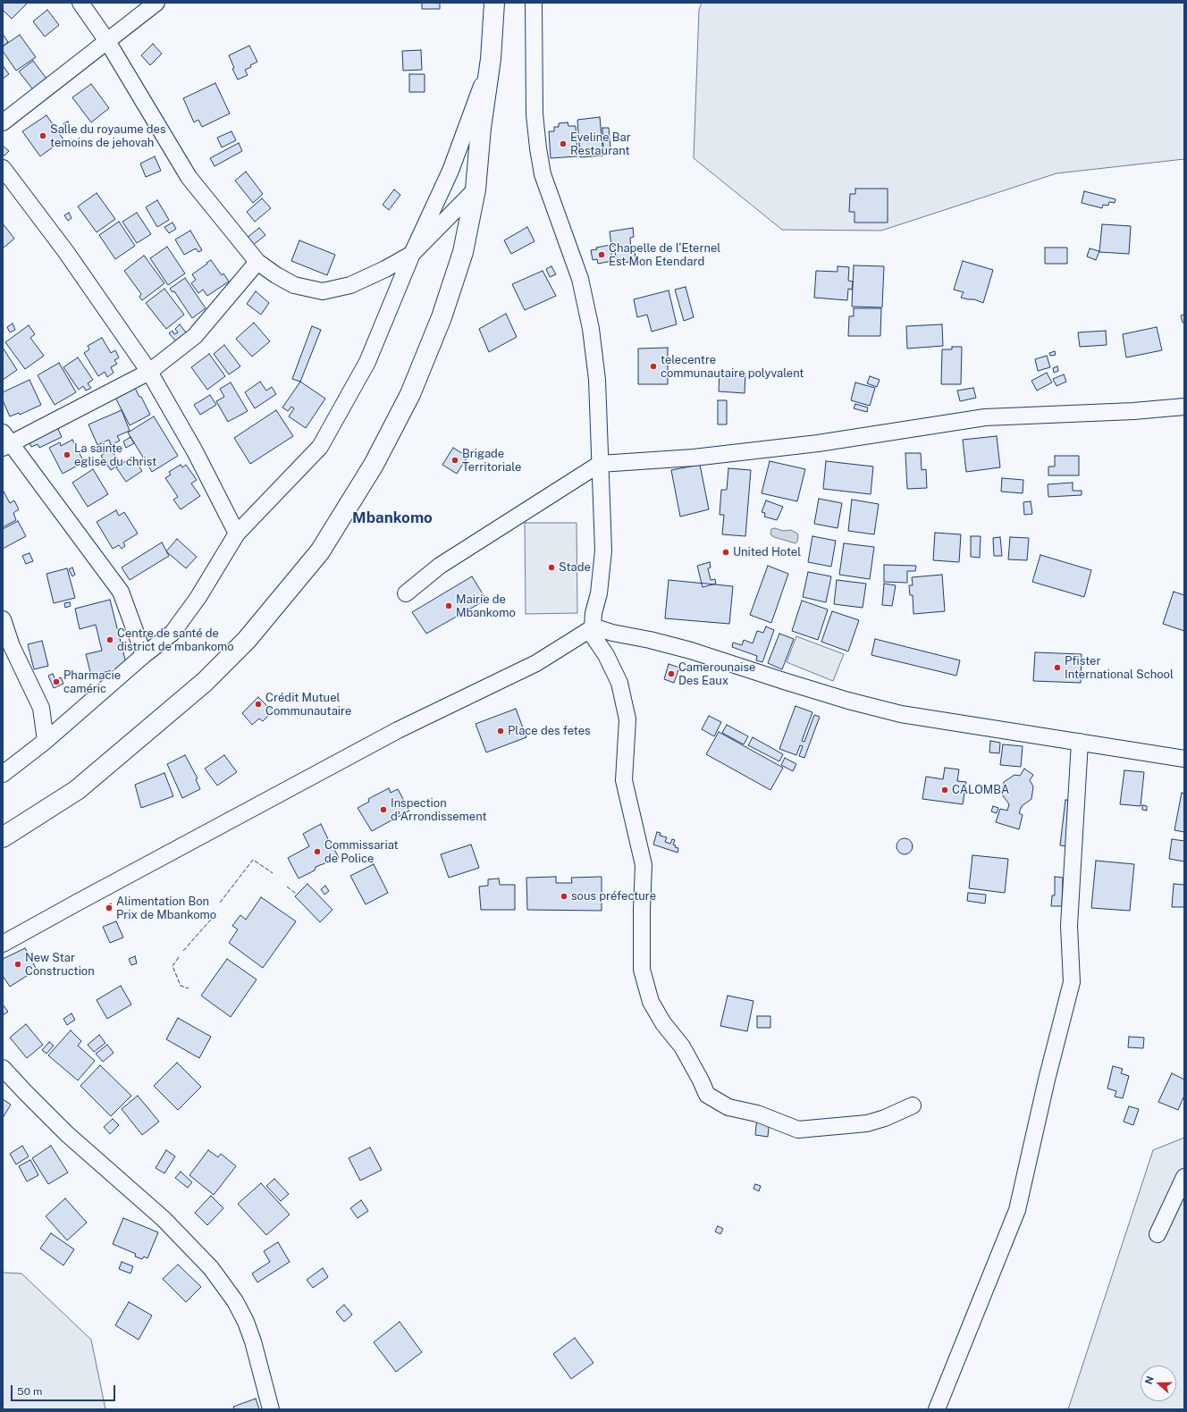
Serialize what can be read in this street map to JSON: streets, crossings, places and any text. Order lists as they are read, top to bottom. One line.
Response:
{"districts":["Mbankomo"],"places":["Salle du royaume des temoins de jehovah","Eveline Bar Restaurant","Chapelle de l'Eternel Est Mon Etendard","telecentre communautaire polyvalent","La sainte eglise du christ","Brigade Territoriale","United Hotel","Stade","Mairie de Mbankomo","Centre de santé de district de mbankomo","Pfister International School","Camerounaise Des Eaux","Pharmacie caméric","Crédit Mutuel Communautaire","Place des fetes","CALOMBA","Inspection d'Arrondissement","Commissariat de Police","sous préfecture","Alimentation Bon Prix de Mbankomo","New Star Construction"],"scale_bar":"50 m","north":"left"}
